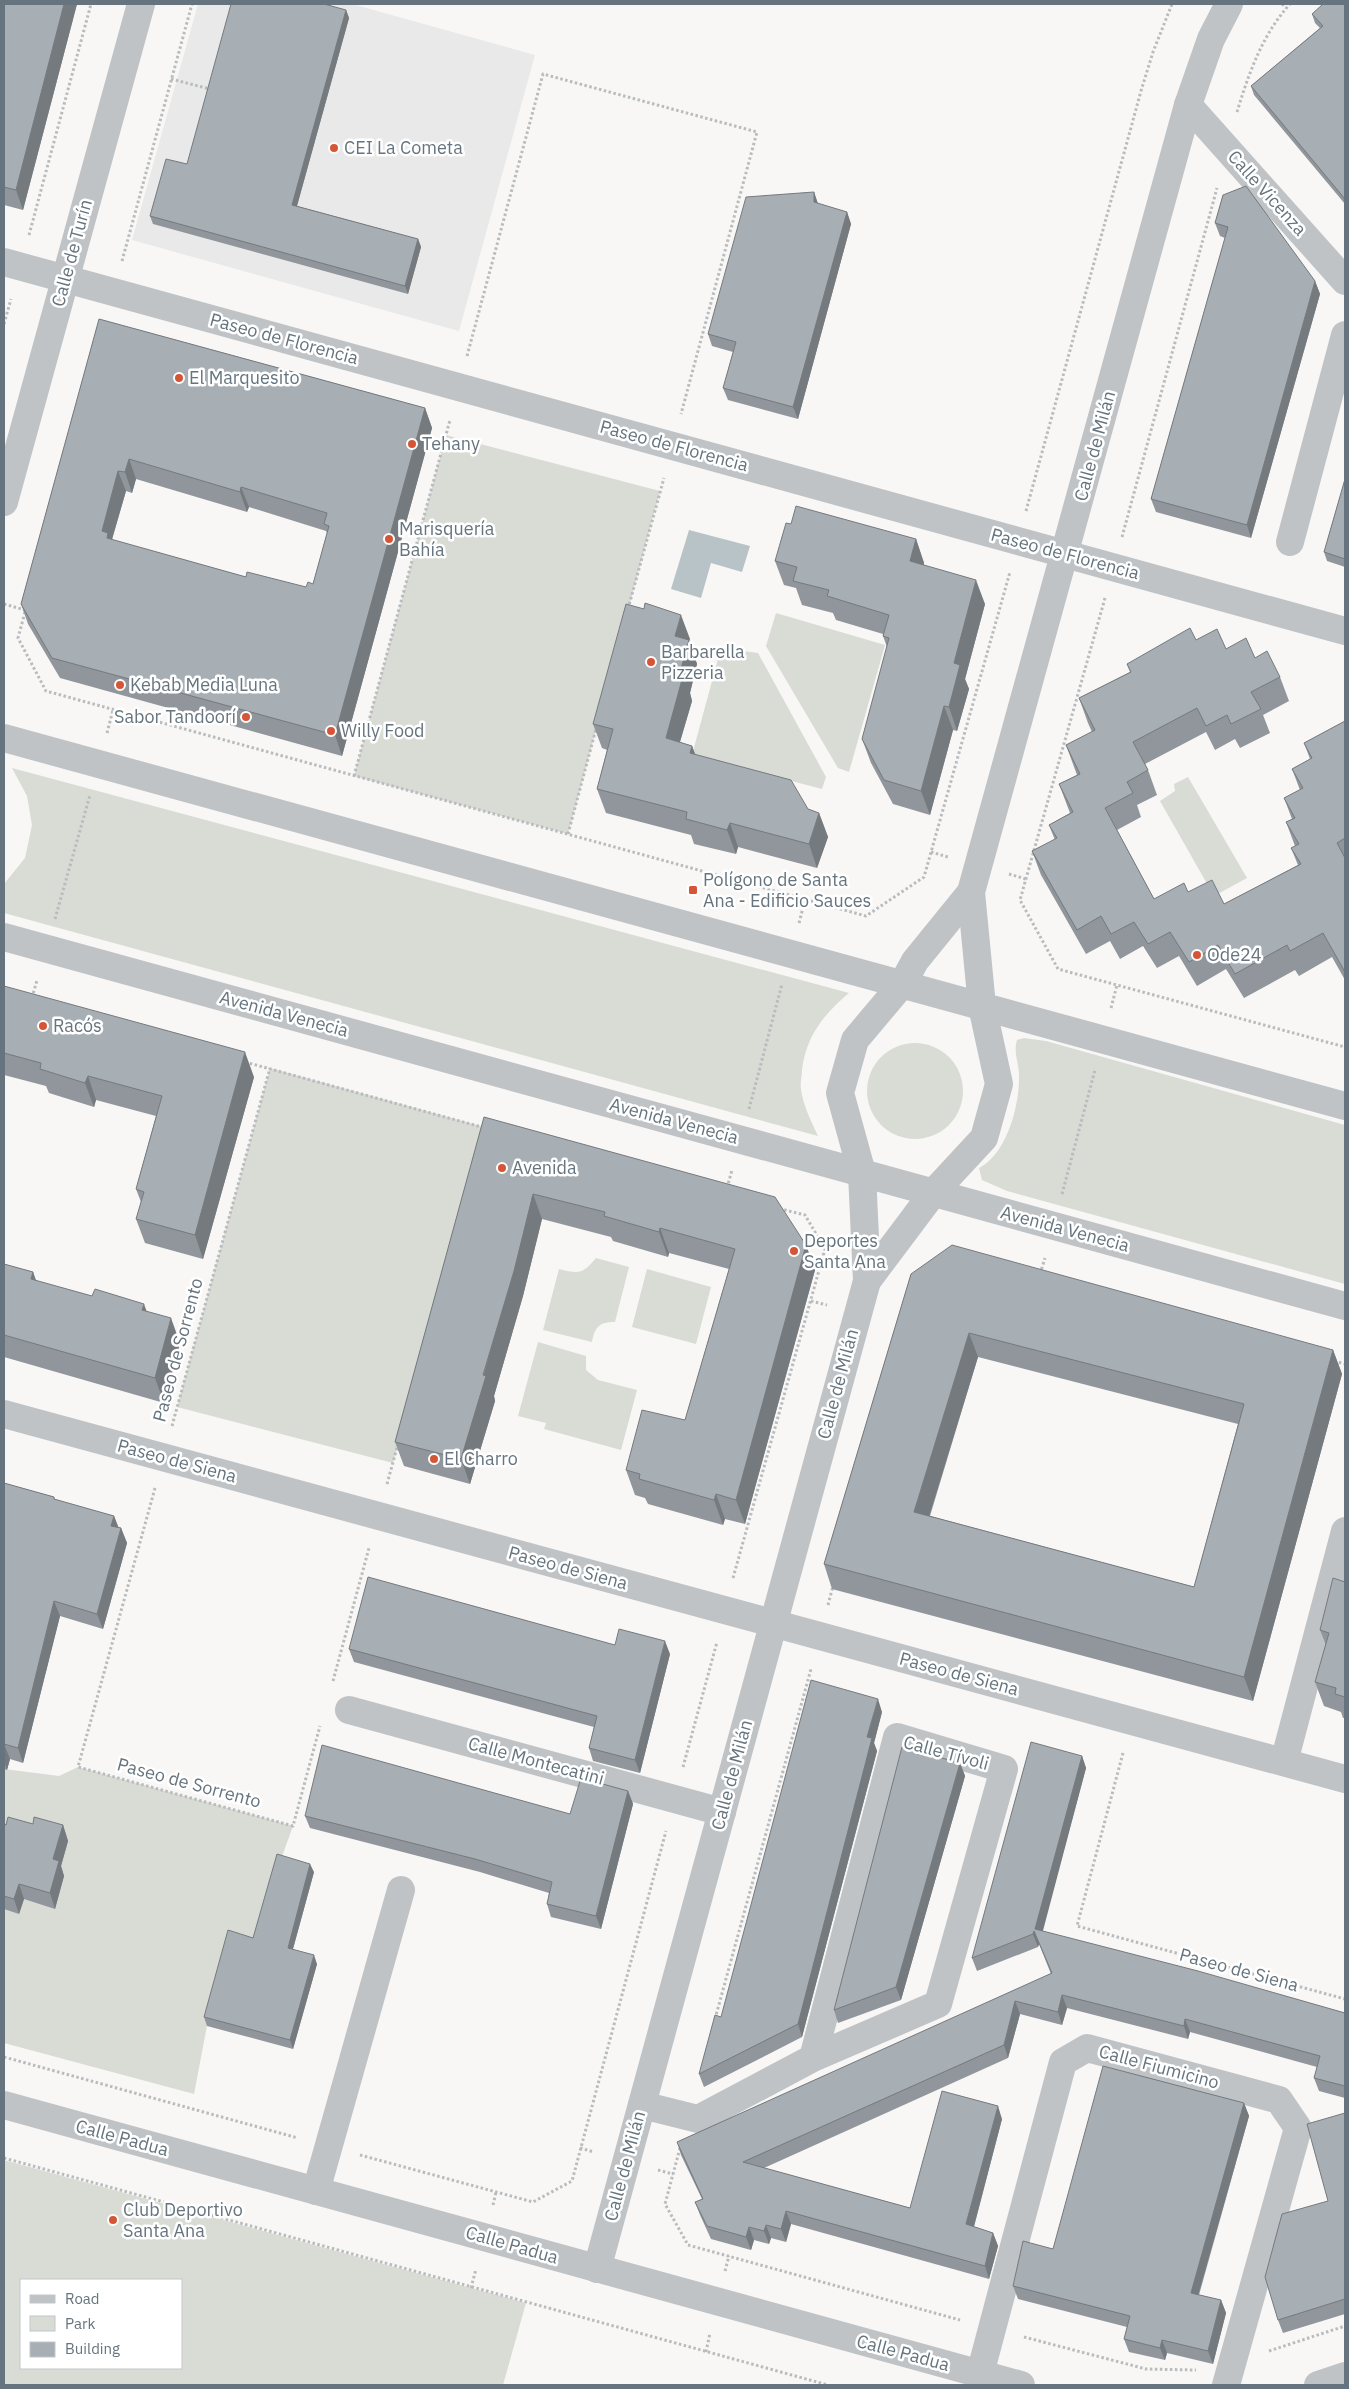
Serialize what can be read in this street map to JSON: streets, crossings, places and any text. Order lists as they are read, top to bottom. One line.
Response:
{"streets":{"street":["Calle Vicenza","Calle de Turín","Paseo de Florencia","Calle de Milán","Avenida Venecia","Paseo de Siena","Calle Tívoli","Calle Montecatini","Calle Fiumicino","Calle Padua"],"path":["Paseo de Sorrento"]},"crossings":[["Calle Vicenza","Calle de Milán"],["Calle de Turín","Paseo de Florencia"],["Paseo de Florencia","Calle de Milán"],["Calle de Milán","Avenida Venecia"],["Calle de Milán","Paseo de Siena"],["Calle de Milán","Calle Tívoli"],["Calle de Milán","Calle Montecatini"],["Calle de Milán","Calle Padua"],["Paseo de Sorrento","Paseo de Siena"],["Calle Fiumicino","Calle Padua"]],"places":{"other":["CEI La Cometa","El Marquesito","Tehany","Marisquería Bahía","Barbarella Pizzeria","Kebab Media Luna","Sabor Tandoorí","Willy Food","Ode24","Racós","Avenida","Deportes Santa Ana","El Charro","Club Deportivo Santa Ana"],"transit":["Polígono de Santa Ana - Edificio Sauces"]},"legend":["Road","Park","Building"]}
